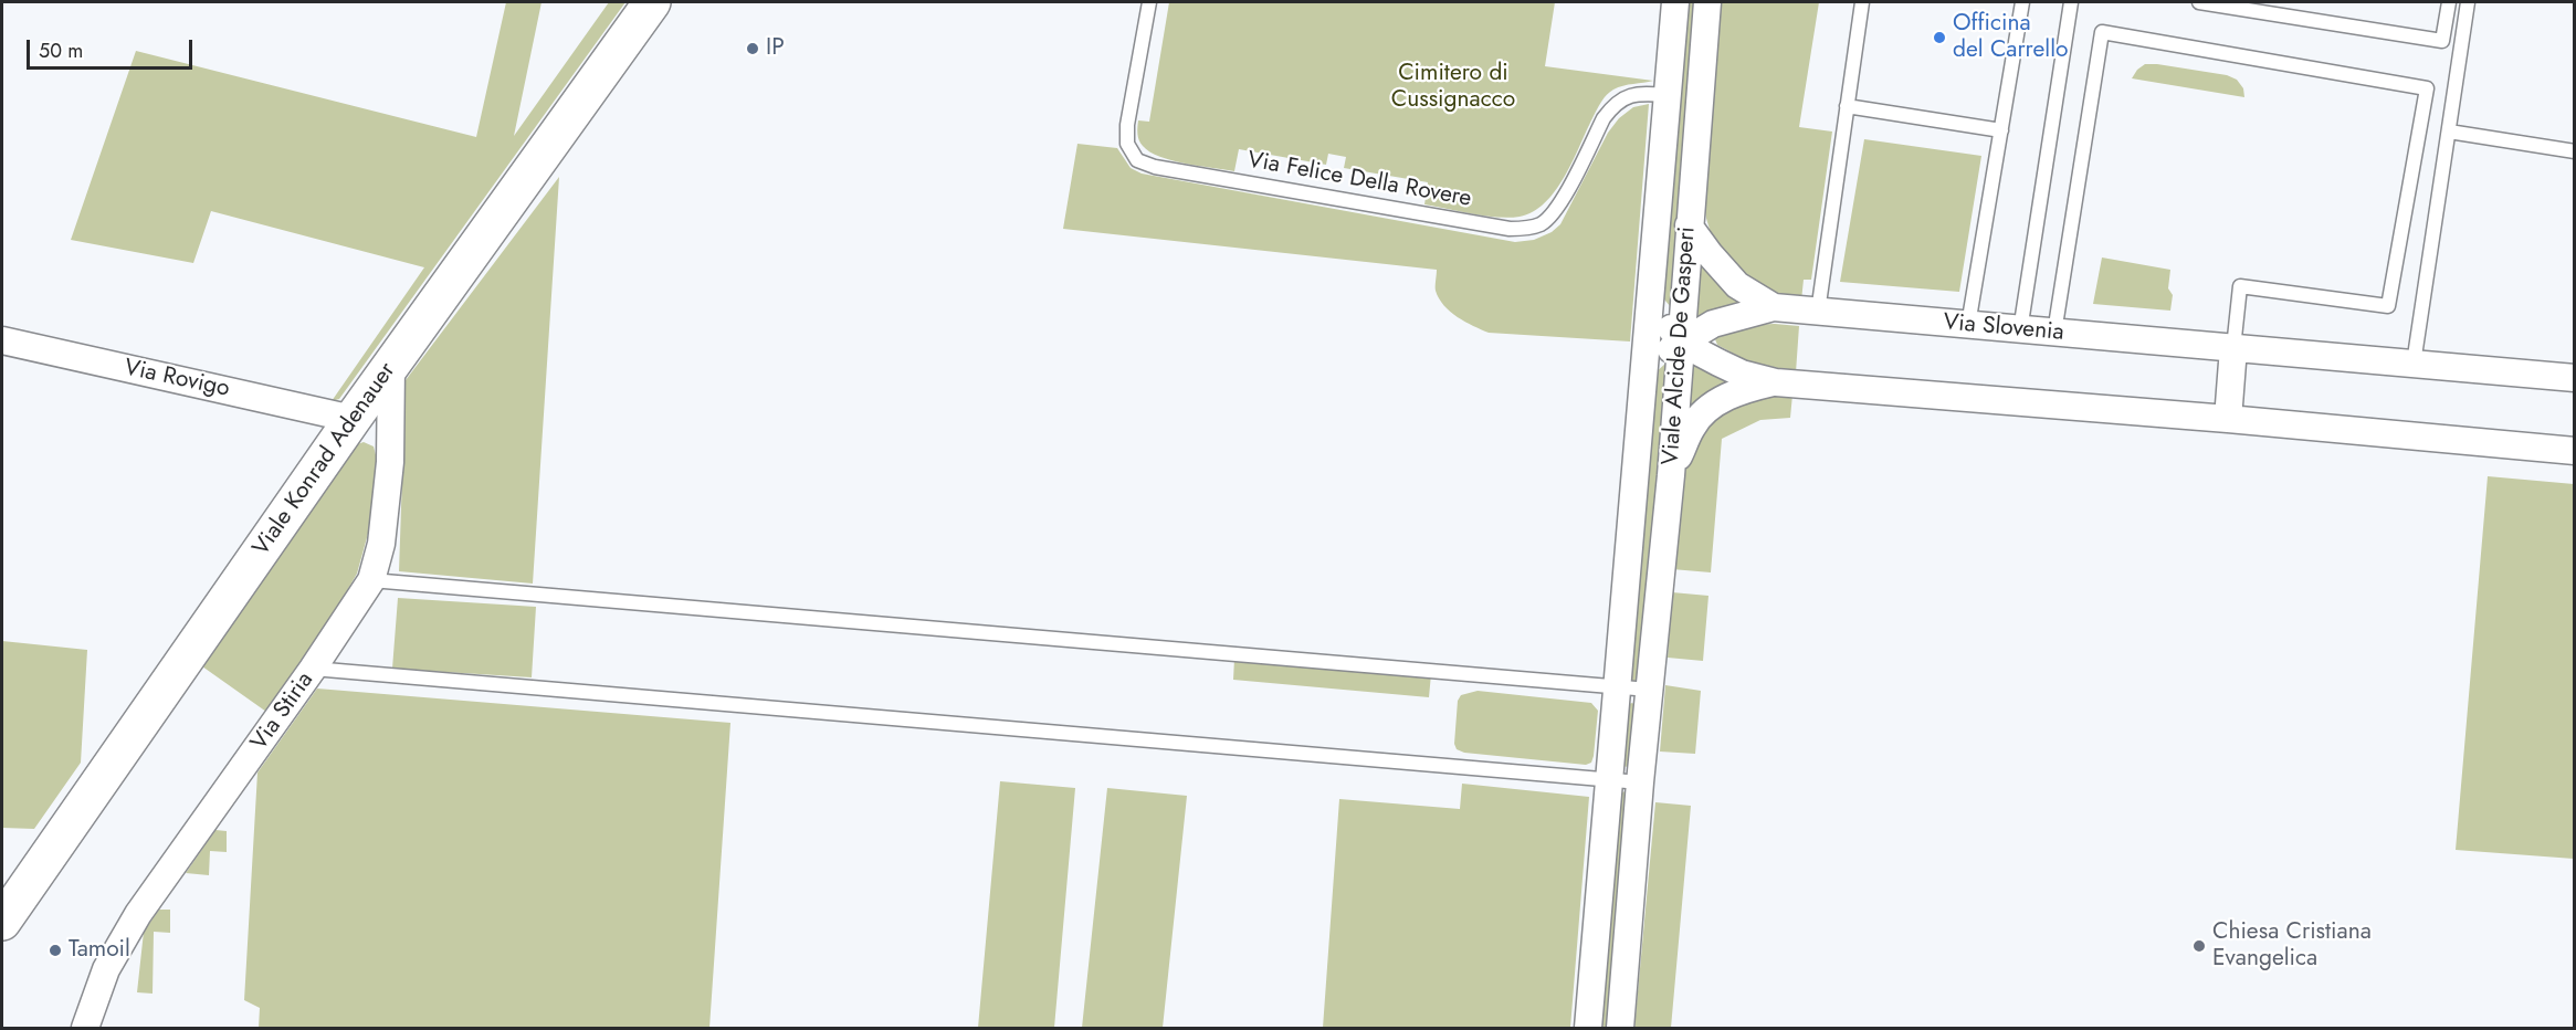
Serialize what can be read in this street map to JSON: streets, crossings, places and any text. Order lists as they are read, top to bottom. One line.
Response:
{"streets":{"main road":["Viale Konrad Adenauer"],"street":["Via Slovenia","Viale Alcide De Gasperi","Via Rovigo","Via Stiria"],"lane":["Via Felice Della Rovere"]},"crossings":[["Via Felice Della Rovere","Viale Alcide De Gasperi"],["Via Slovenia","Viale Alcide De Gasperi"],["Via Rovigo","Viale Konrad Adenauer"],["Viale Konrad Adenauer","Via Stiria"]],"parks":["Cimitero di Cussignacco"],"places":["Officina del Carrello","IP","Chiesa Cristiana Evangelica","Tamoil"],"scale_bar":"50 m"}
